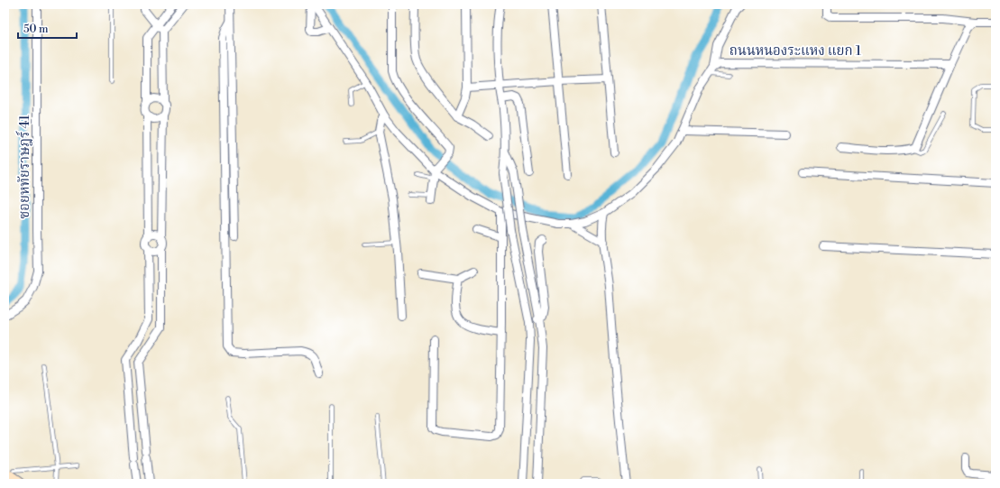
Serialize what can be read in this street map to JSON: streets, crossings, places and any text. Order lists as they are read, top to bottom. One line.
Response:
{"streets":{"street":["ถนนหนองระแหง แยก 1","ซอยหทัยราษฎร์ 41"]},"scale_bar":"50 m"}
